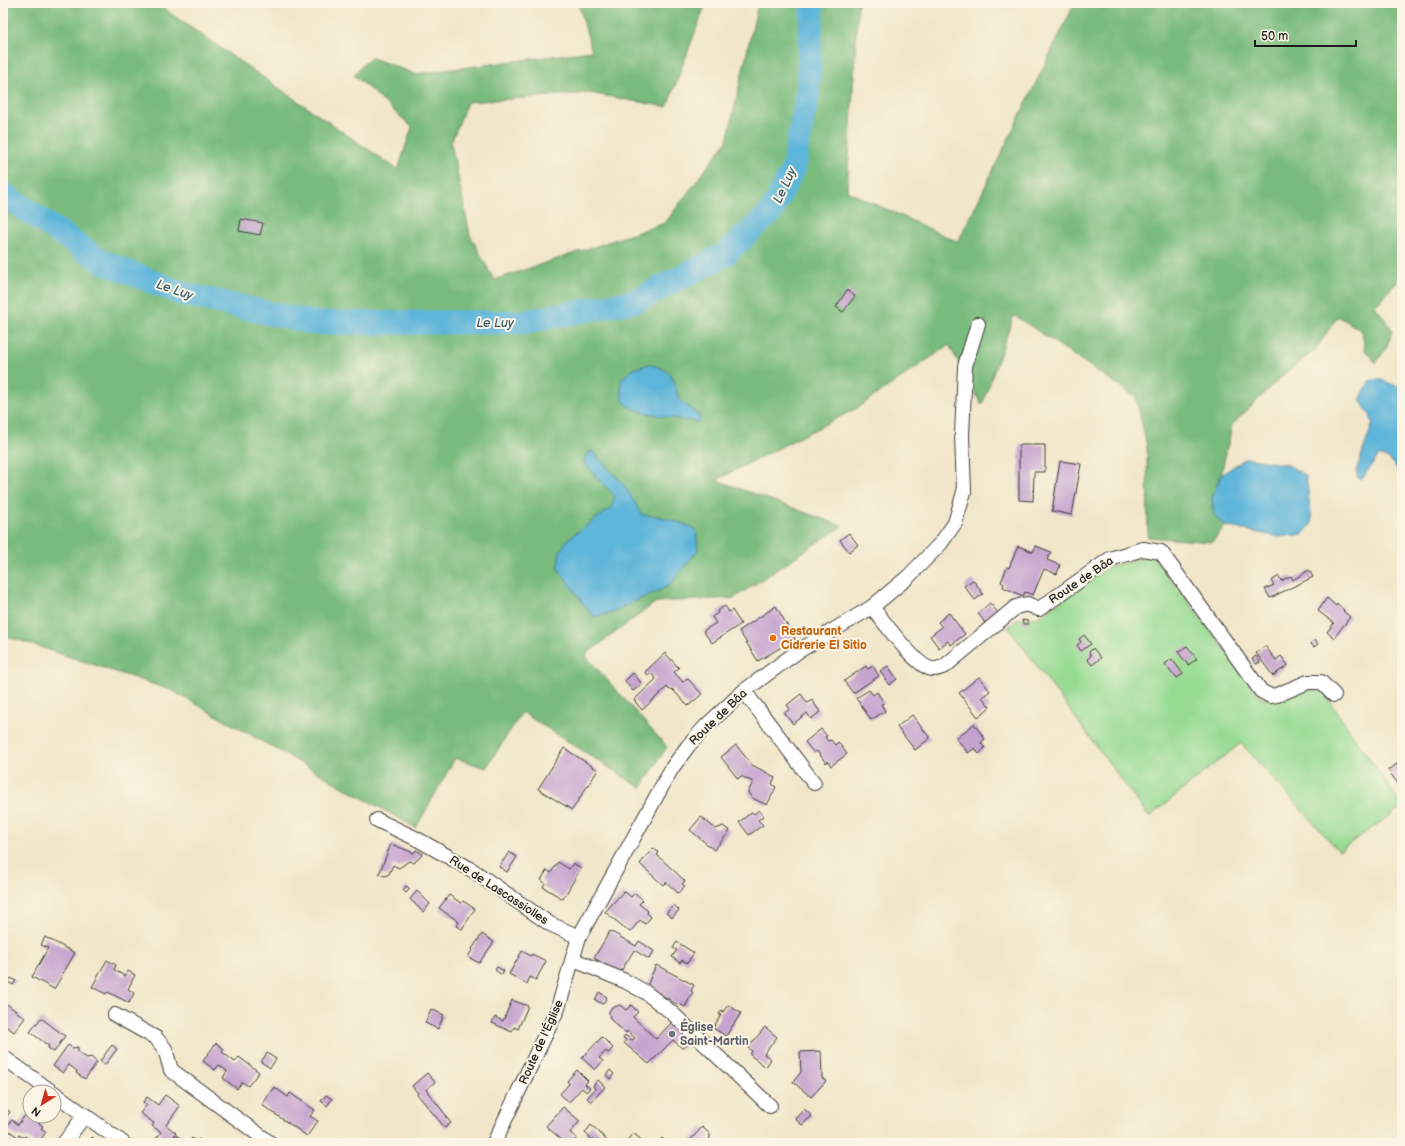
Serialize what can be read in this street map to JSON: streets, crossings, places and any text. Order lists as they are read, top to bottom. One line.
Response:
{"streets":{"street":["Route de Bâa","Rue de Lascassiolles","Route de l'Église"]},"crossings":[["Route de Bâa","Rue de Lascassiolles"],["Route de Bâa","Route de l'Église"],["Rue de Lascassiolles","Route de l'Église"]],"water":["Le Luy"],"places":["Restaurant Cidrerie El Sitio","Église Saint-Martin"],"scale_bar":"50 m","north":"bottom left"}
